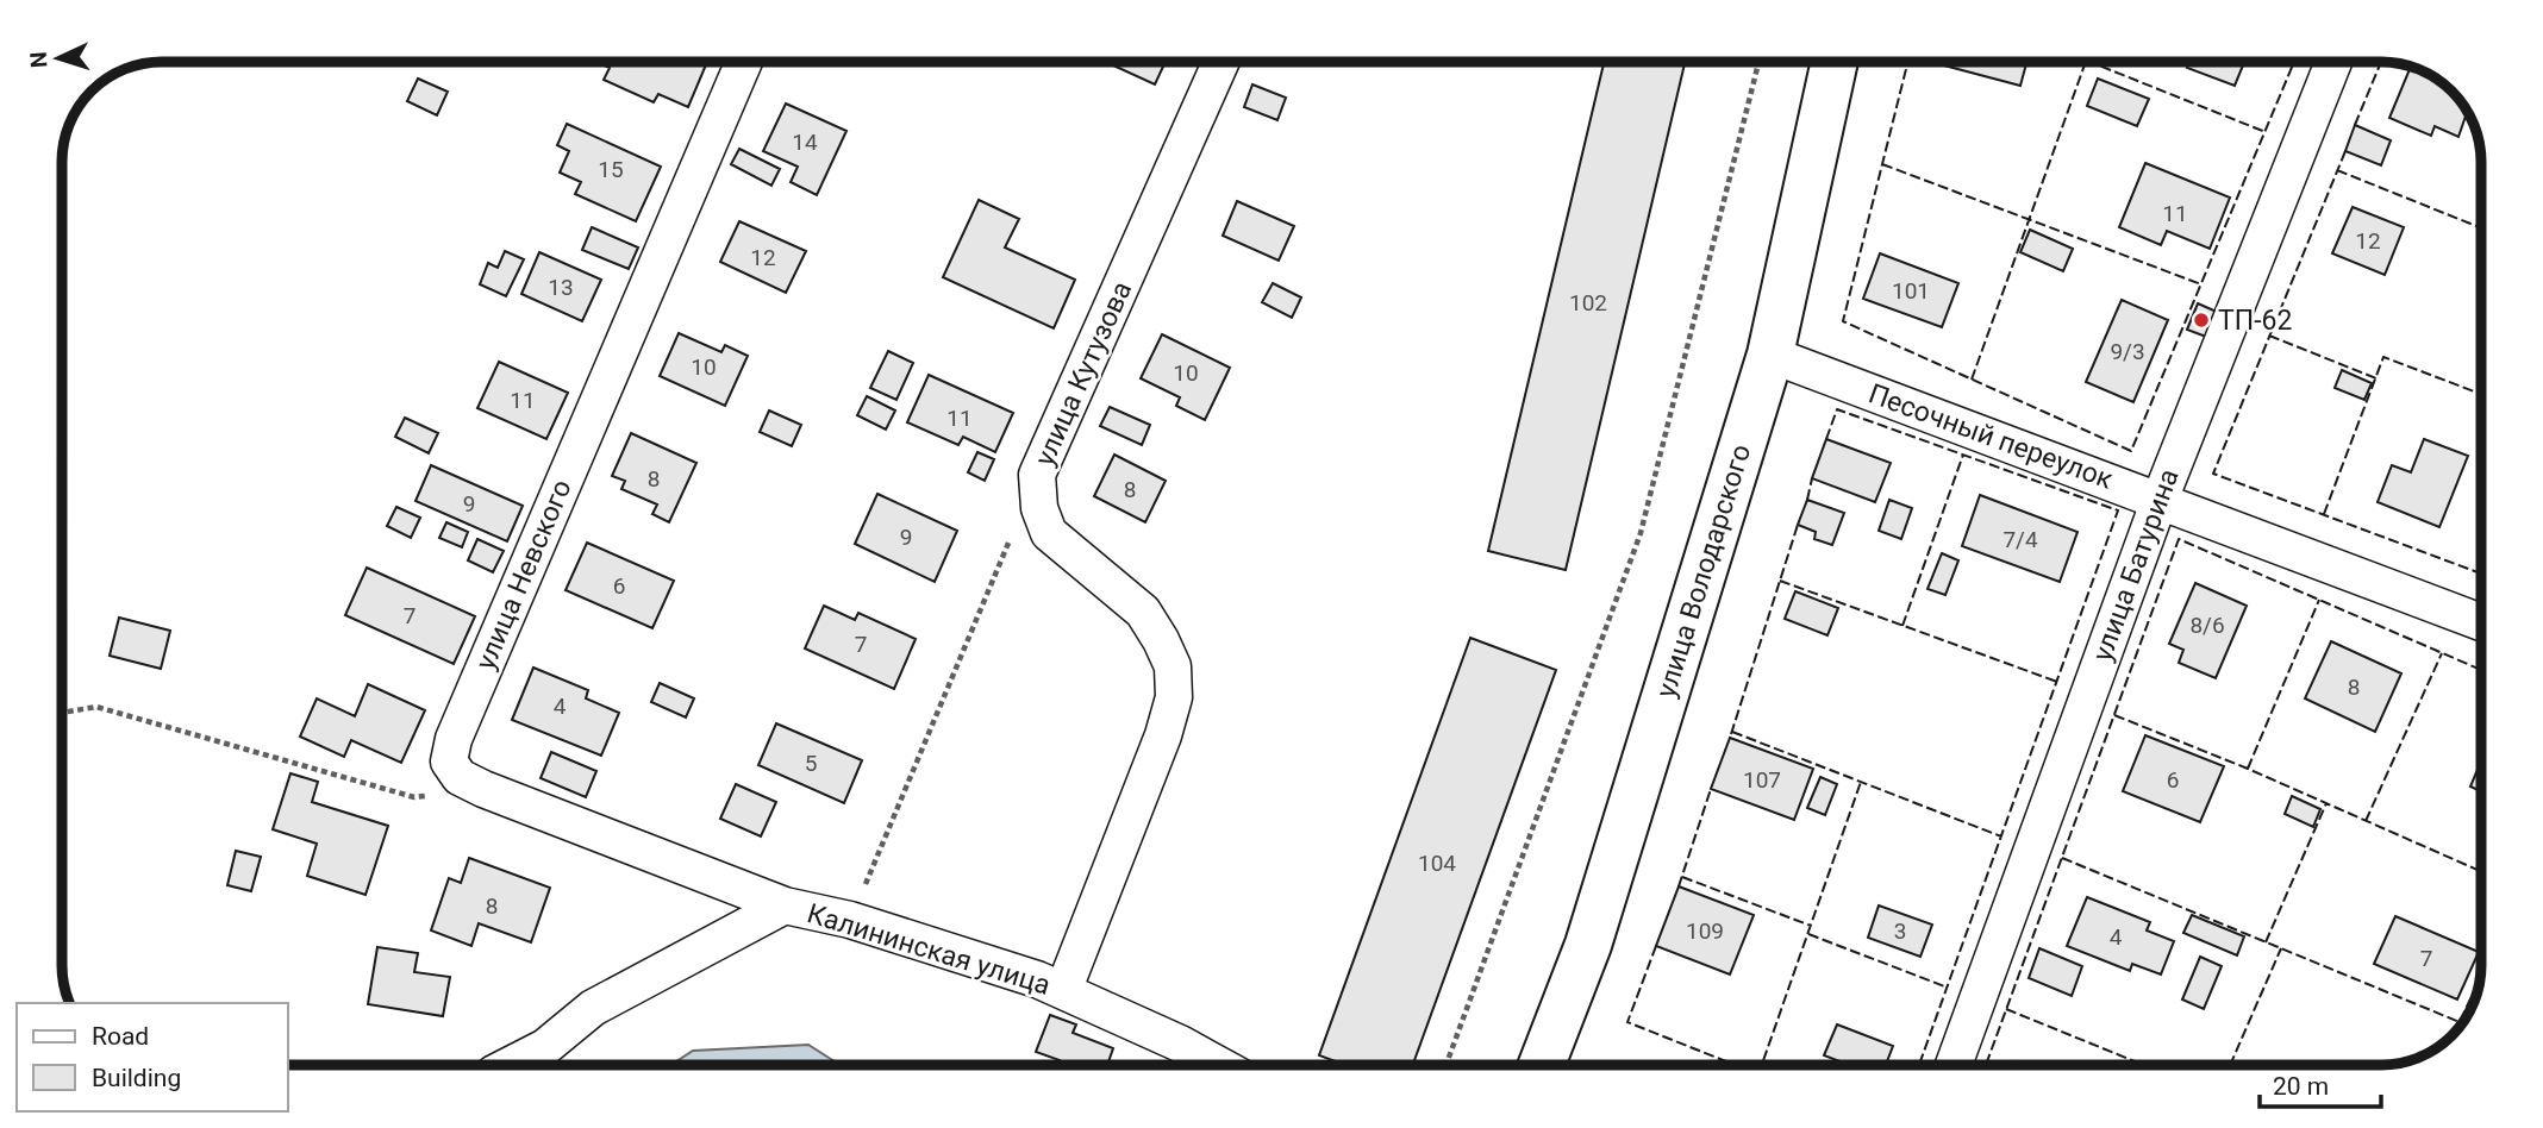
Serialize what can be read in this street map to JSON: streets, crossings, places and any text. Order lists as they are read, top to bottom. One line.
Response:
{"streets":{"main road":["улица Володарского"],"street":["улица Кутузова","Песочный переулок","улица Батурина","улица Невского","Калининская улица"]},"crossings":[["улица Кутузова","Калининская улица"],["Песочный переулок","улица Батурина"],["Песочный переулок","улица Володарского"]],"places":["ТП-62"],"house_numbers":["14","15","11","12","12","13","101","102","9/3","10","10","11","11","8","8","9","9","7/4","6","7","8/6","7","8","4","5","107","6","104","8","109","3","4","7"],"legend":["Road","Building"],"scale_bar":"20 m","north":"left"}
